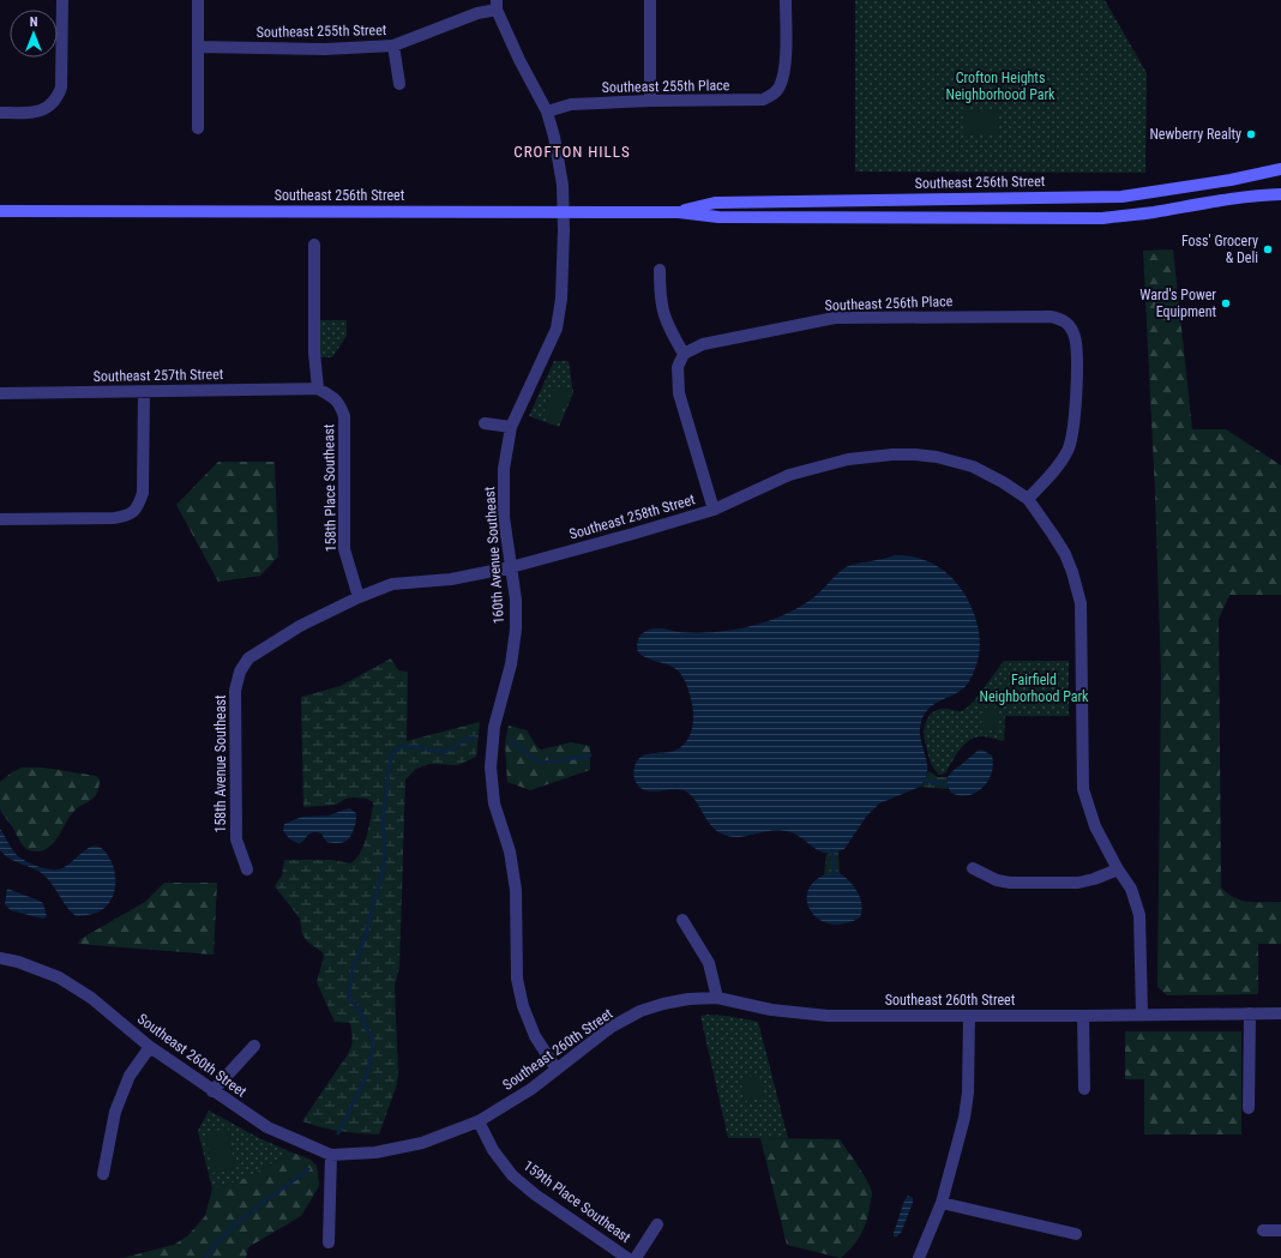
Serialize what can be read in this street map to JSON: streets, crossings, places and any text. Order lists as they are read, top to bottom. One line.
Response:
{"streets":{"main road":["Southeast 256th Street"],"street":["Southeast 255th Street","Southeast 255th Place","Southeast 256th Place","Southeast 257th Street","158th Place Southeast","Southeast 258th Street","160th Avenue Southeast","158th Avenue Southeast","Southeast 260th Street","159th Place Southeast"]},"crossings":[["Southeast 255th Street","160th Avenue Southeast"],["Southeast 255th Place","160th Avenue Southeast"],["Southeast 256th Street","160th Avenue Southeast"],["Southeast 256th Place","Southeast 258th Street"],["Southeast 257th Street","158th Place Southeast"],["158th Place Southeast","Southeast 258th Street"],["Southeast 258th Street","160th Avenue Southeast"],["Southeast 258th Street","158th Avenue Southeast"],["160th Avenue Southeast","Southeast 260th Street"],["Southeast 260th Street","159th Place Southeast"]],"districts":["CROFTON HILLS"],"parks":["Crofton Heights Neighborhood Park","Fairfield Neighborhood Park"],"places":["Newberry Realty","Foss' Grocery & Deli","Ward's Power Equipment"],"north":"top"}
